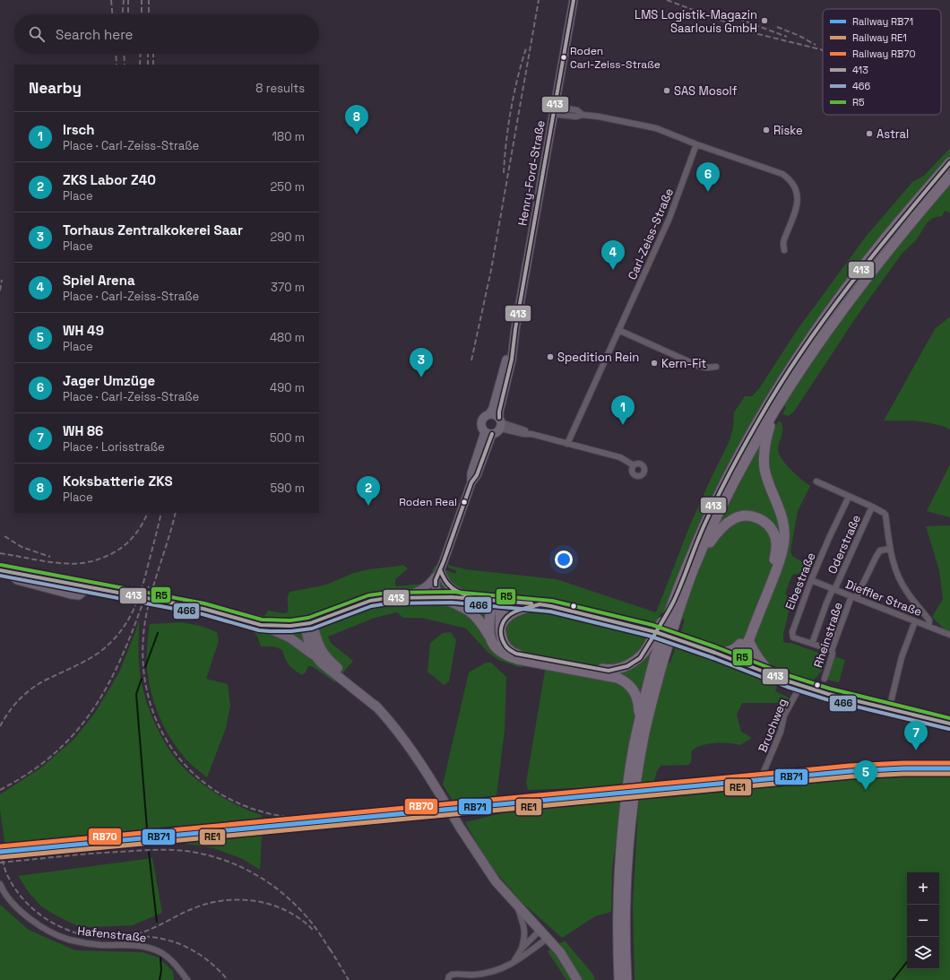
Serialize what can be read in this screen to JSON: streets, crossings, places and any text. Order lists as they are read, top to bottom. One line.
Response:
{"streets":{"street":["Henry-Ford-Straße","Carl-Zeiss-Straße","Oderstraße","Elbestraße","Dieffler Straße","Rheinstraße","Bruchweg","Hafenstraße"]},"crossings":[["Oderstraße","Elbestraße"],["Oderstraße","Dieffler Straße"],["Elbestraße","Dieffler Straße"],["Elbestraße","Rheinstraße"],["Dieffler Straße","Rheinstraße"]],"places":["LMS Logistik-Magazin Saarlouis GmbH","Roden Carl-Zeiss-Straße","SAS Mosolf","Riske","Astral","Spedition Rein","Kern-Fit","Roden Real"],"lines":["transit line 413","transit line R5","transit line 466","rail line RB70","rail line RB71","rail line RE1"],"legend":["Railway RB71","Railway RE1","Railway RB70","413","466","R5"],"page":{"search":"Search here","heading":["Nearby","8 results"],"pins":["8","6","4","3","1","2","7","5"],"list":[{"mark":"1","name":"Irsch","note":"Place · Carl-Zeiss-Straße","value":"180 m"},{"mark":"2","name":"ZKS Labor Z40","note":"Place","value":"250 m"},{"mark":"3","name":"Torhaus Zentralkokerei Saar","note":"Place","value":"290 m"},{"mark":"4","name":"Spiel Arena","note":"Place · Carl-Zeiss-Straße","value":"370 m"},{"mark":"5","name":"WH 49","note":"Place","value":"480 m"},{"mark":"6","name":"Jager Umzüge","note":"Place · Carl-Zeiss-Straße","value":"490 m"},{"mark":"7","name":"WH 86","note":"Place · Lorisstraße","value":"500 m"},{"mark":"8","name":"Koksbatterie ZKS","note":"Place","value":"590 m"}],"map_buttons":["+","−"]}}
